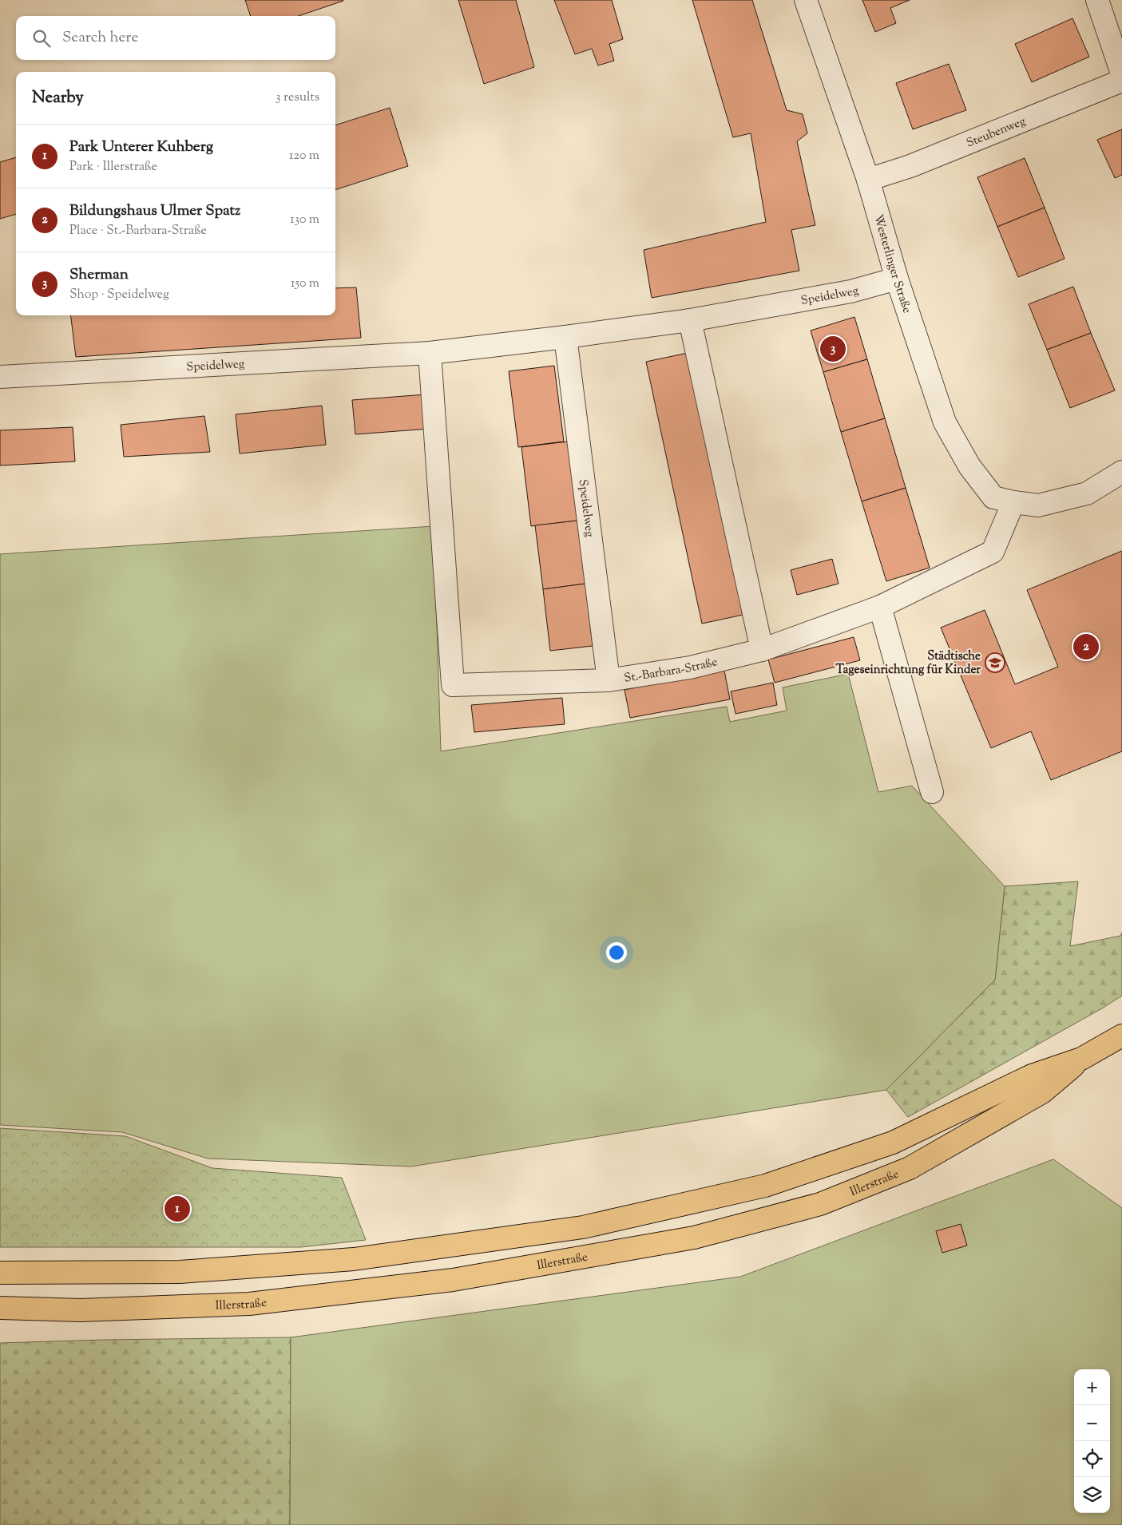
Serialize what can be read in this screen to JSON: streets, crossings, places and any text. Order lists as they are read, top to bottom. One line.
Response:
{"streets":{"main road":["Illerstraße"],"street":["Steubenweg","Westerlinger Straße","Speidelweg","St.-Barbara-Straße"]},"crossings":[["Steubenweg","Westerlinger Straße"],["Westerlinger Straße","Speidelweg"],["Westerlinger Straße","St.-Barbara-Straße"],["Speidelweg","St.-Barbara-Straße"]],"places":{"school or university":["Städtische Tageseinrichtung für Kinder"]},"page":{"search":"Search here","heading":["Nearby","3 results"],"list":[{"mark":"1","name":"Park Unterer Kuhberg","note":"Park · Illerstraße","value":"120 m"},{"mark":"2","name":"Bildungshaus Ulmer Spatz","note":"Place · St.-Barbara-Straße","value":"130 m"},{"mark":"3","name":"Sherman","note":"Shop · Speidelweg","value":"150 m"}],"pins":["3","2","1"],"map_buttons":["+","−"]}}
